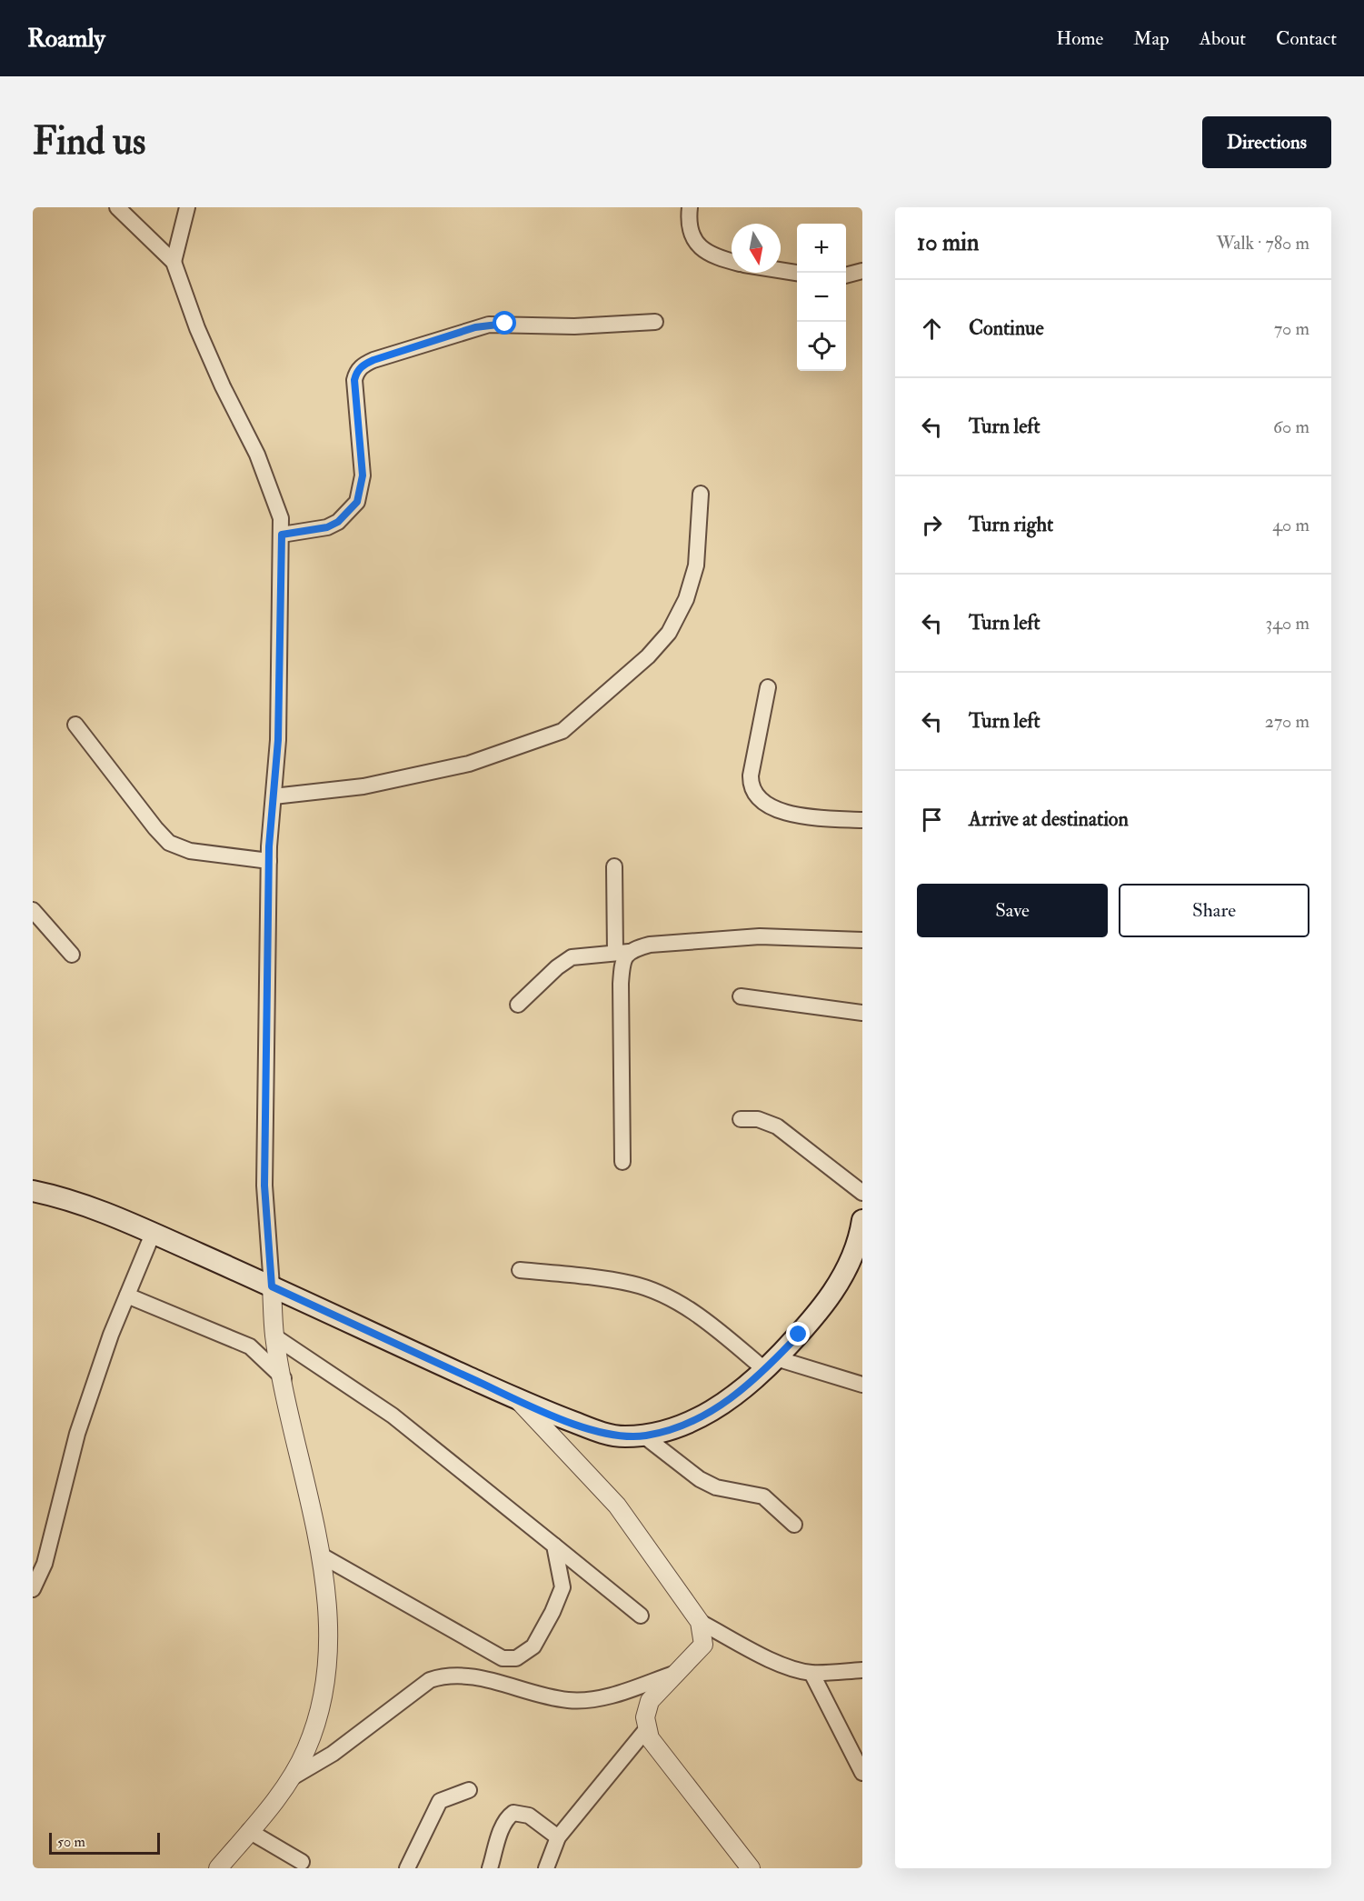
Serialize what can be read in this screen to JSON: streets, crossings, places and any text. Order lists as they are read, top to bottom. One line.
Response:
{"scale_bar":"50 m","north":"bottom","page":{"header":"Roamly","nav":["Home","Map","About","Contact"],"buttons":["Directions",["Save","Share"]],"title":"Find us","heading":["10 min","Walk · 780 m"],"map_buttons":["+","−"],"list":[["Continue","70 m"],["Turn left","60 m"],["Turn right","40 m"],["Turn left","340 m"],["Turn left","270 m"],"Arrive at destination"],"scale":"50 m"}}
